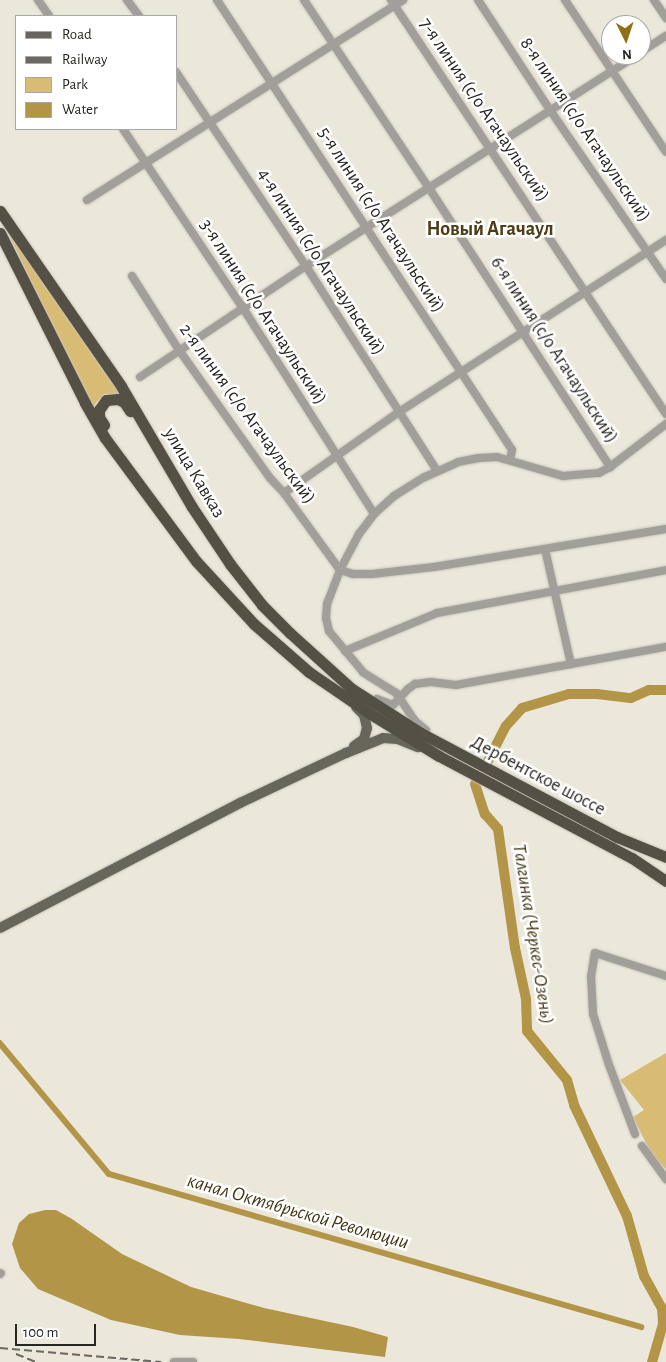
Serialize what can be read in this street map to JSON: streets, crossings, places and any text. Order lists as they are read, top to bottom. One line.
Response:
{"streets":{"highway":["улица Кавказ","Дербентское шоссе"],"street":["7-я линия (с/о Агачаульский)","8-я линия (с/о Агачаульский)","5-я линия (с/о Агачаульский)","4-я линия (с/о Агачаульский)","3-я линия (с/о Агачаульский)","6-я линия (с/о Агачаульский)","2-я линия (с/о Агачаульский)"]},"crossings":[["улица Кавказ","Дербентское шоссе"]],"districts":["Новый Агачаул"],"water":["Талгинка (Черкес-Озень)","канал Октябрьской Революции"],"legend":["Road","Railway","Park","Water"],"scale_bar":"100 m","north":"bottom"}
